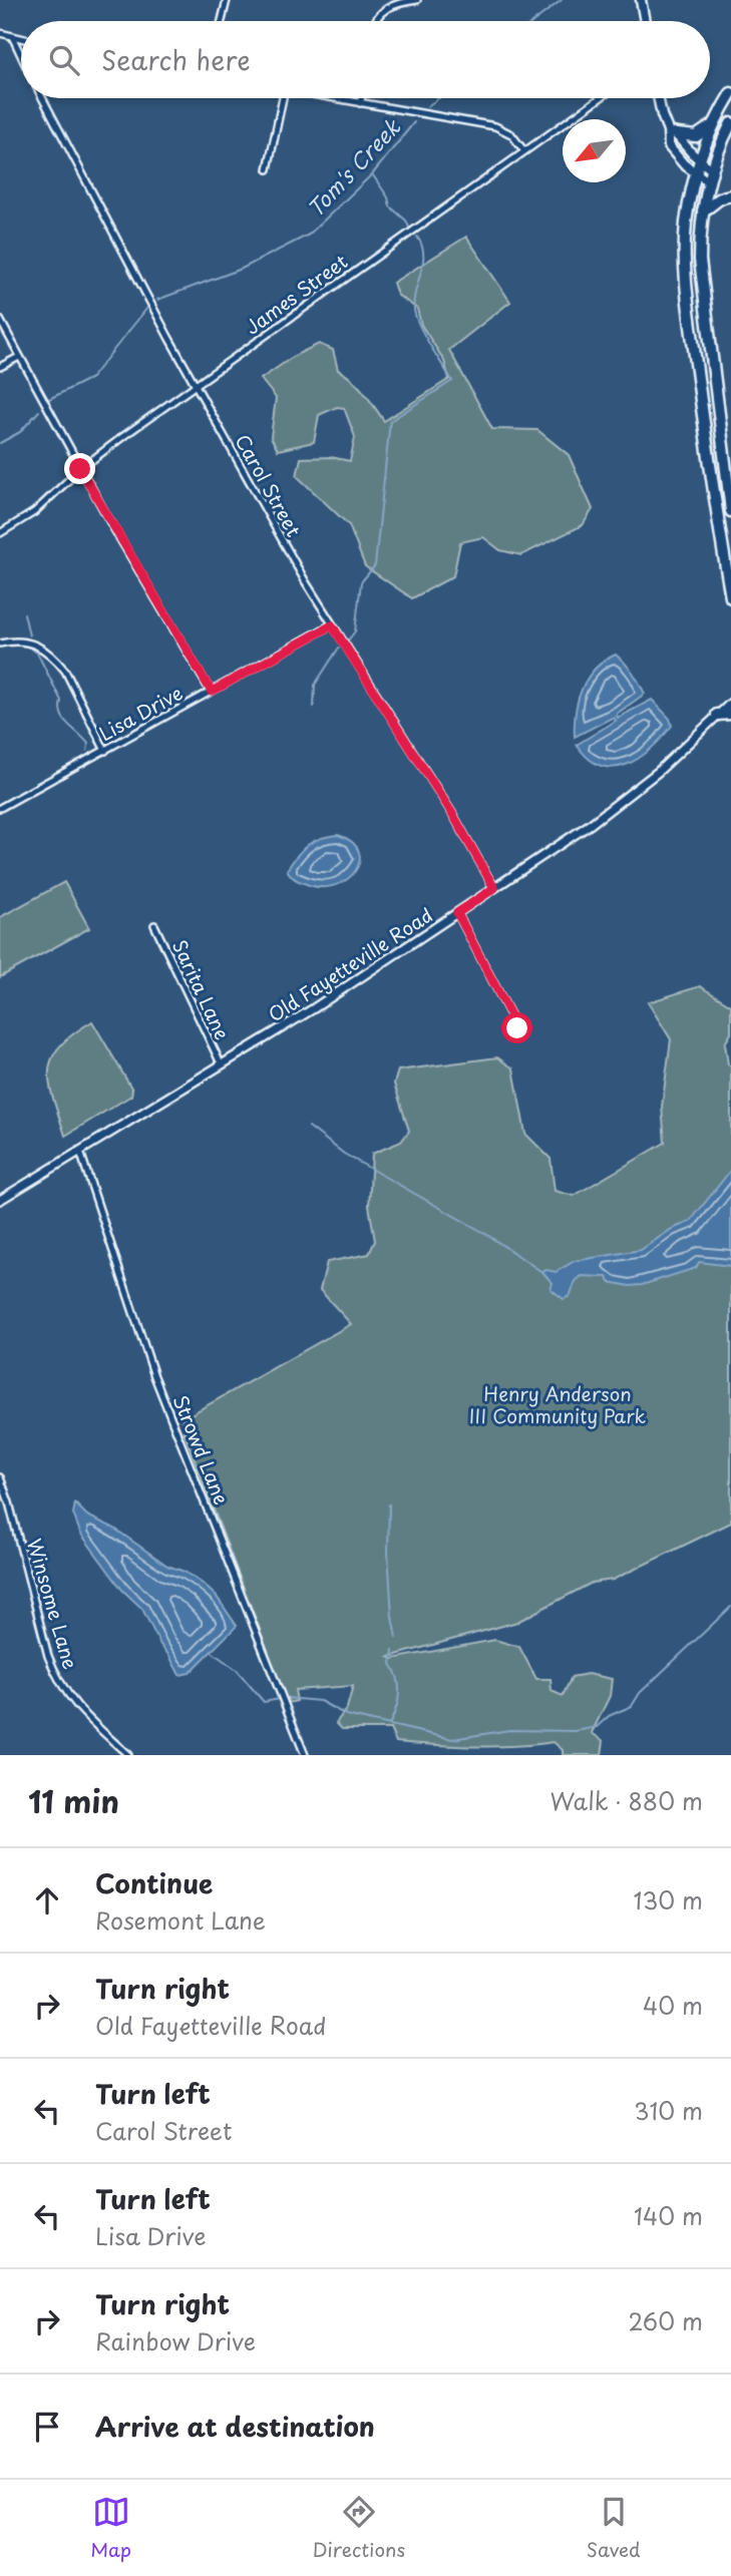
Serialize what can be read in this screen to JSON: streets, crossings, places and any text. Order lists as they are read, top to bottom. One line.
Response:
{"streets":{"street":["James Street","Carol Street","Lisa Drive","Old Fayetteville Road","Sarita Lane","Strowd Lane","Winsome Lane"]},"crossings":[["James Street","Carol Street"],["Carol Street","Lisa Drive"],["Carol Street","Old Fayetteville Road"],["Old Fayetteville Road","Sarita Lane"],["Old Fayetteville Road","Strowd Lane"]],"water":["Tom's Creek"],"parks":["Henry Anderson III Community Park"],"north":"bottom left","page":{"search":"Search here","heading":["11 min","Walk · 880 m"],"list":[["Continue","Rosemont Lane","130 m"],["Turn right","Old Fayetteville Road","40 m"],["Turn left","Carol Street","310 m"],["Turn left","Lisa Drive","140 m"],["Turn right","Rainbow Drive","260 m"],"Arrive at destination"],"nav":["Map","Directions","Saved"]}}
